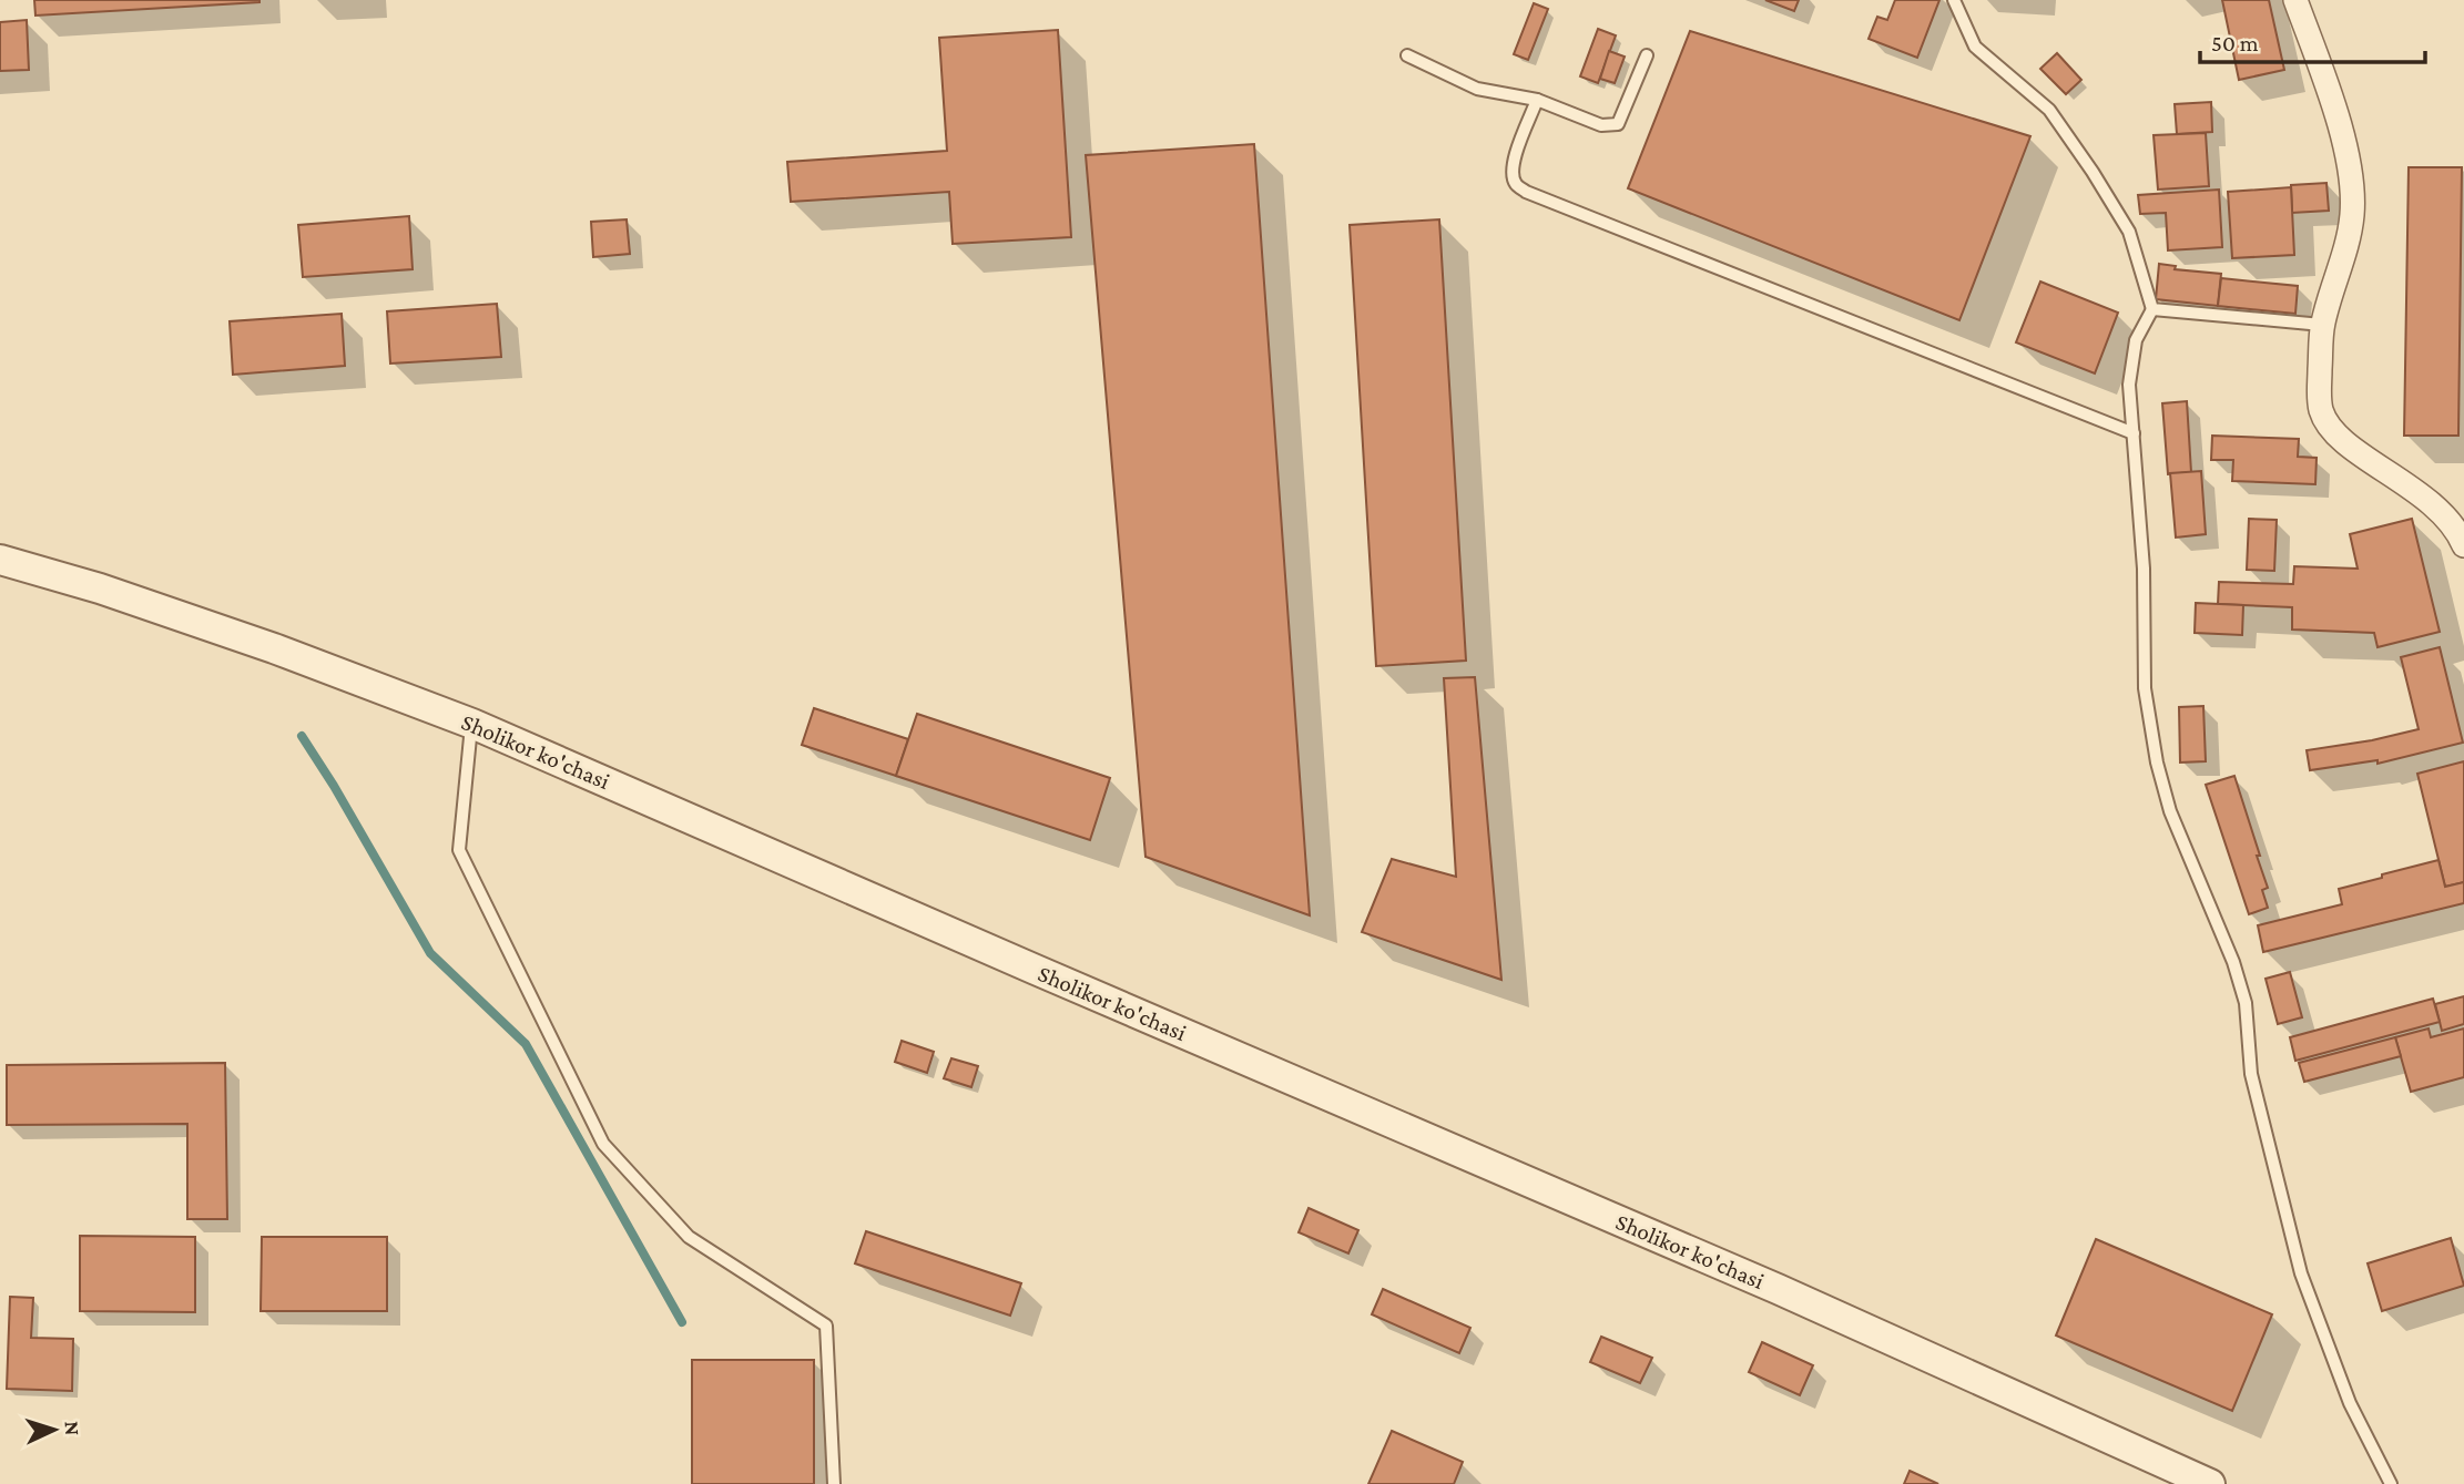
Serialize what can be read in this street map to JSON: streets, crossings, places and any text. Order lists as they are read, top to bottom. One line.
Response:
{"streets":{"street":["Sholikor ko'chasi"]},"scale_bar":"50 m","north":"right"}
